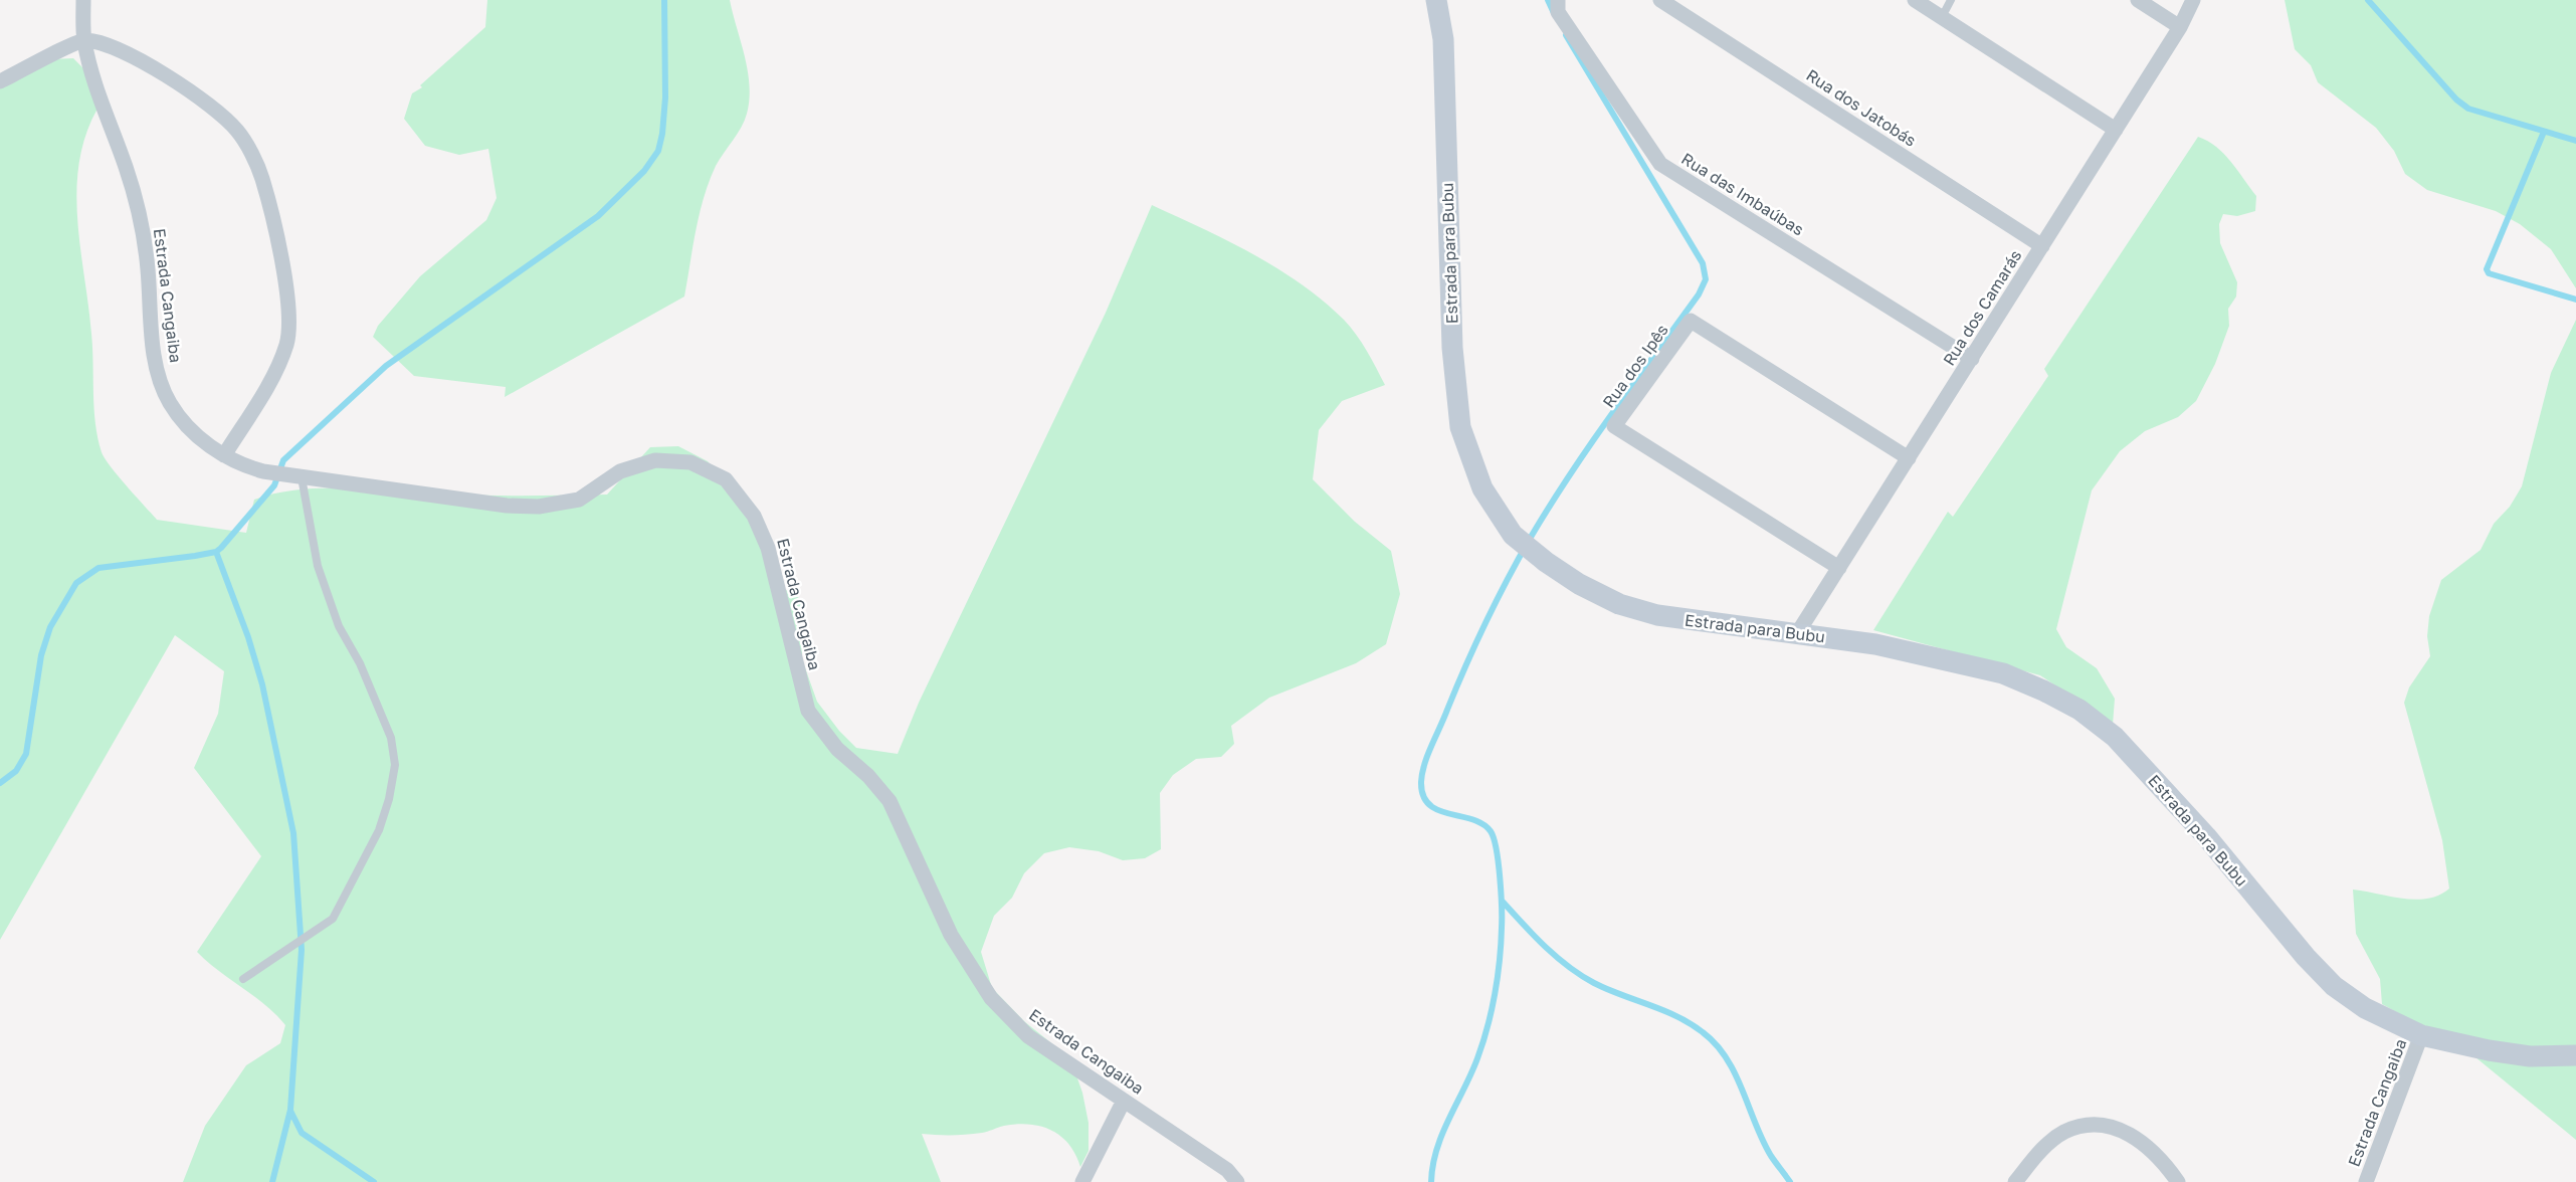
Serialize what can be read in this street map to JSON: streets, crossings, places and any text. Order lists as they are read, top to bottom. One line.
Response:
{"streets":{"street":["Rua dos Jatobás","Rua das Imbaúbas","Estrada para Bubu","Estrada Cangaiba","Rua dos Camarás","Rua dos Ipês"]},"crossings":[["Rua dos Jatobás","Rua dos Camarás"],["Rua das Imbaúbas","Rua dos Camarás"],["Estrada para Bubu","Estrada Cangaiba"],["Estrada para Bubu","Rua dos Camarás"],["Rua dos Camarás","Rua dos Ipês"]]}
